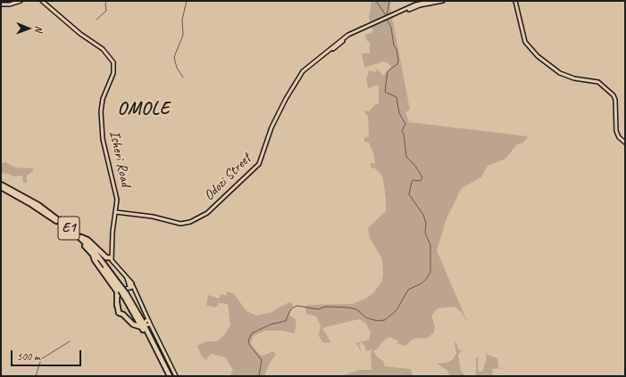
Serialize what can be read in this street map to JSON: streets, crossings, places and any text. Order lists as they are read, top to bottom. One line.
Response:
{"streets":{"highway":["E1"],"main road":["Isheri Road","Odozi Street"]},"crossings":[["Isheri Road","Odozi Street"],["Isheri Road","E1"]],"districts":["OMOLE"],"scale_bar":"500 m","north":"right"}
